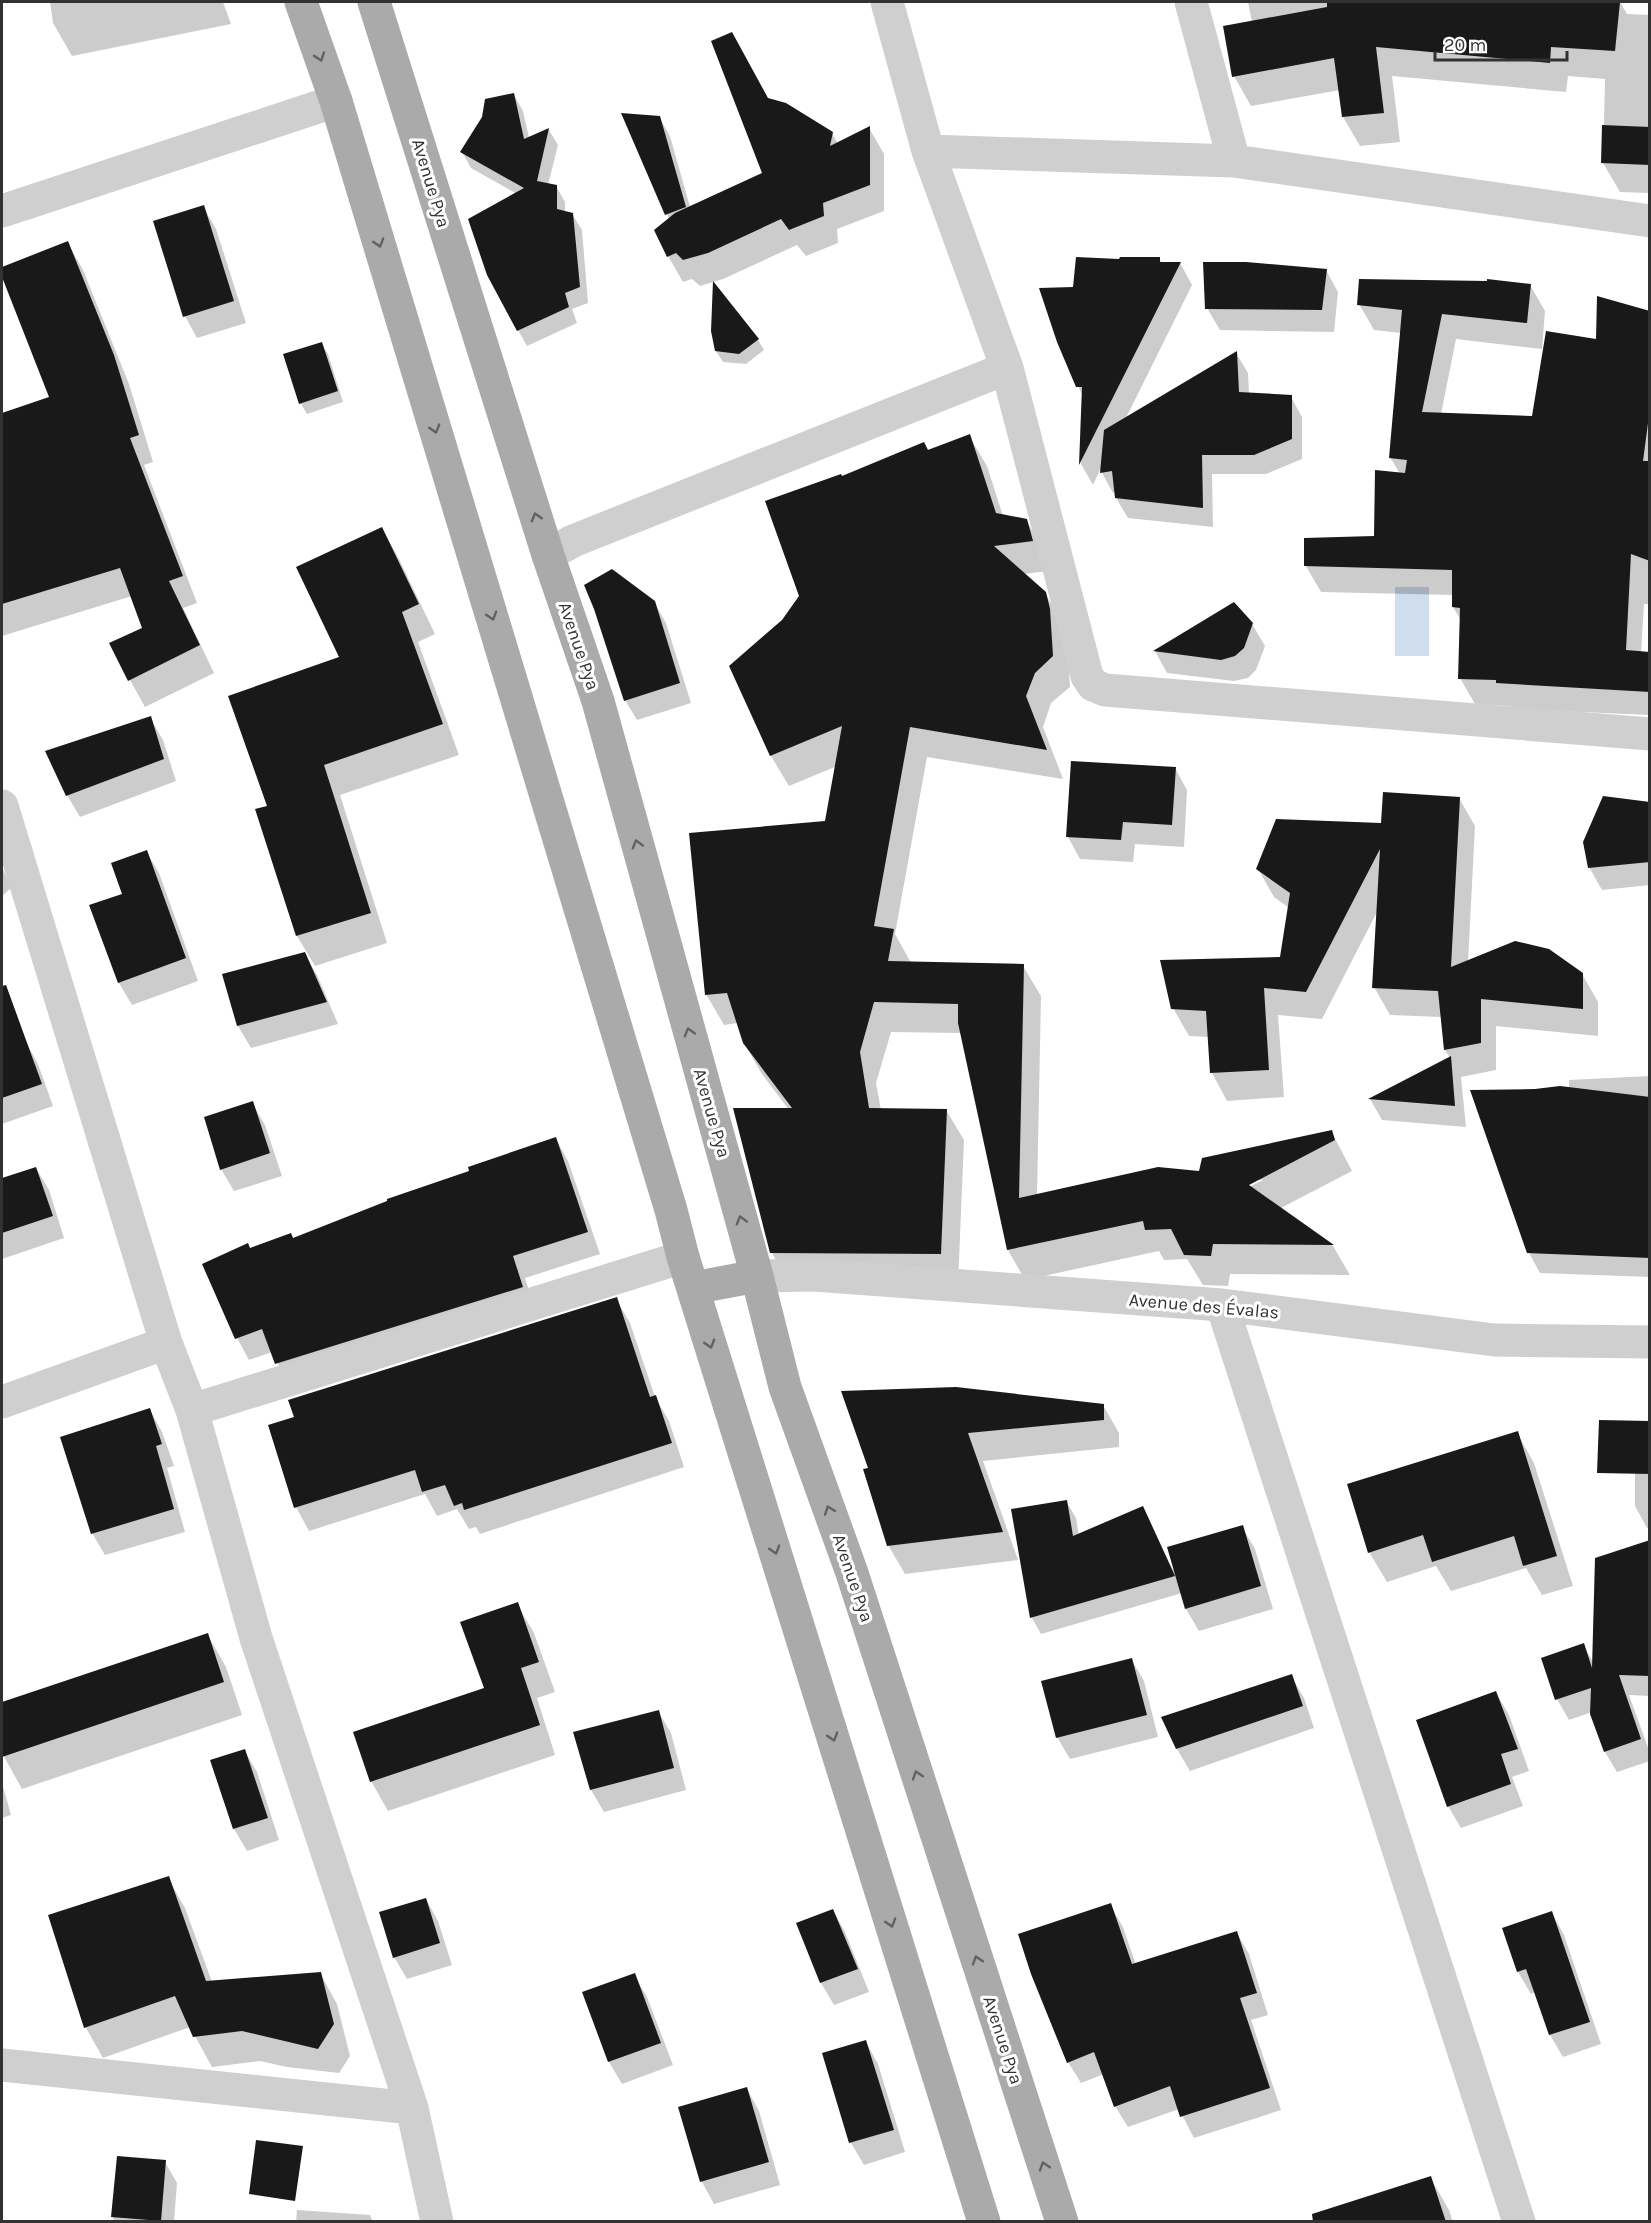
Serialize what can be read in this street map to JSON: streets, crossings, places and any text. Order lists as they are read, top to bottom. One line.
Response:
{"streets":{"main road":["Avenue Pya"],"street":["Avenue des Évalas"]},"crossings":[["Avenue Pya","Avenue des Évalas"]],"scale_bar":"20 m"}
